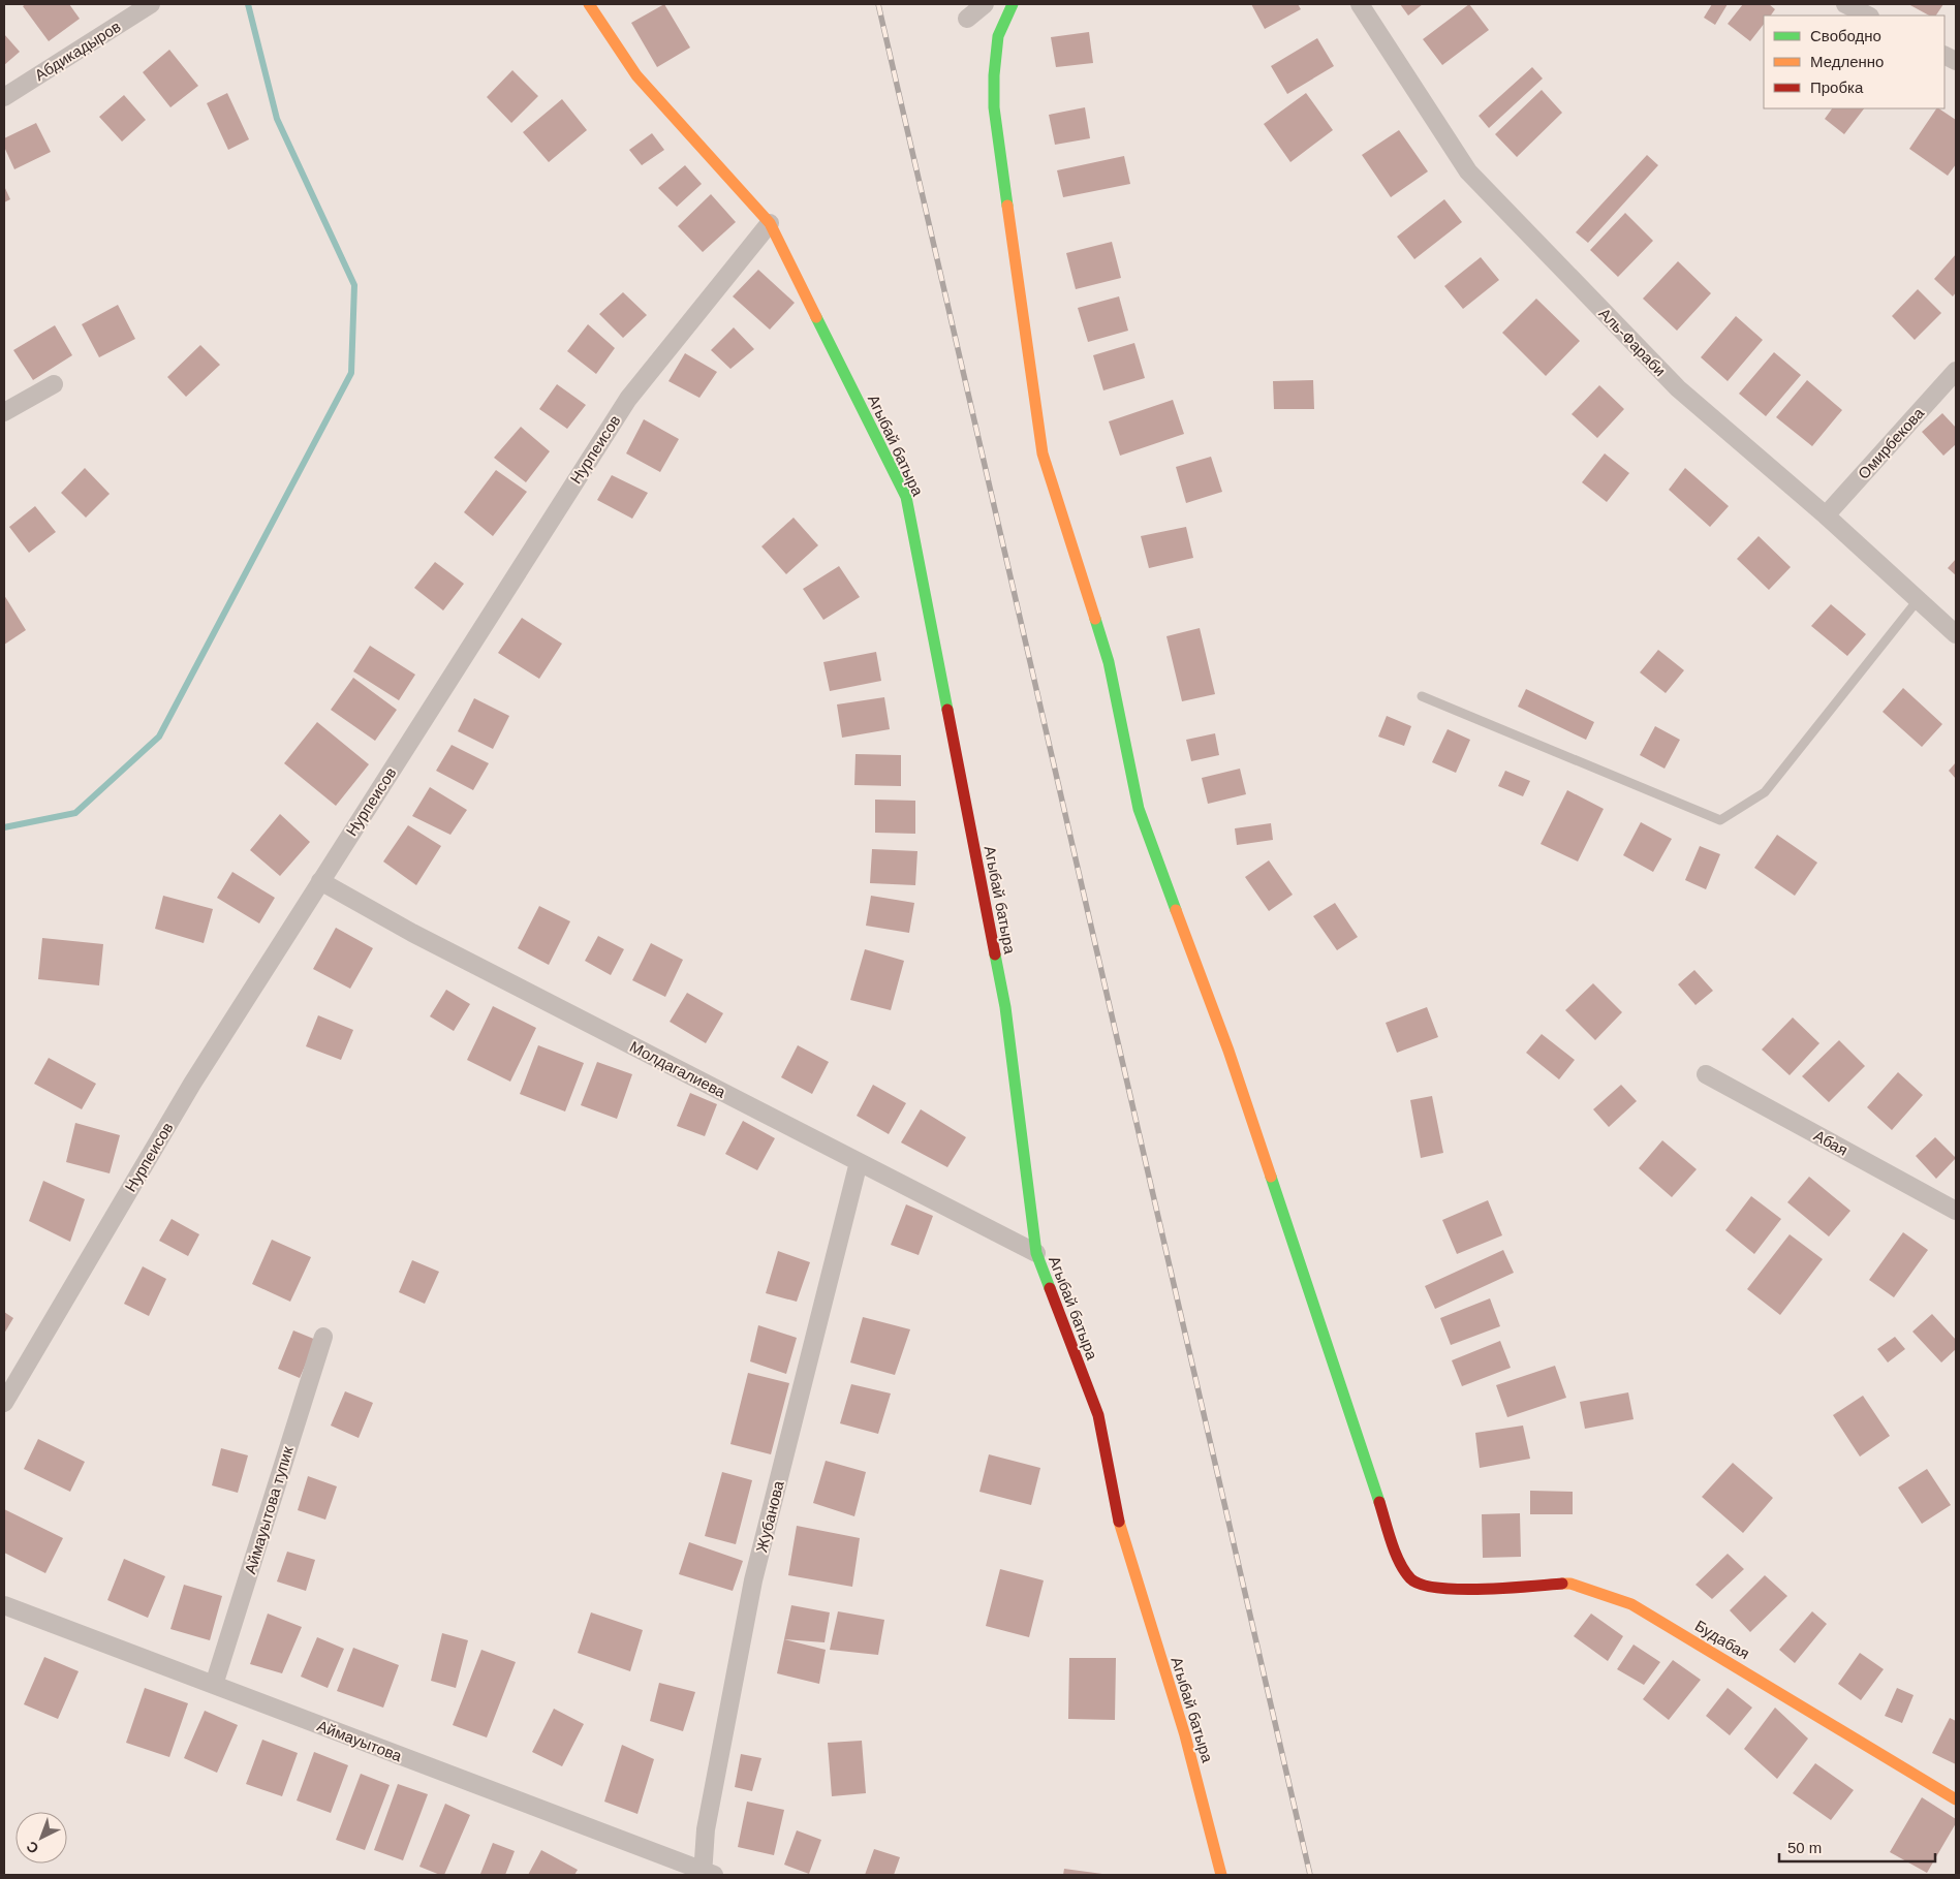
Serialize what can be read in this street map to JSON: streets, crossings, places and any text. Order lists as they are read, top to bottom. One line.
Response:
{"streets":{"street":["Абдикадыров","Аль-Фараби","Омирбекова","Агыбай батыра","Нурпеисов","Молдагалиева","Абая","Аймауытова тупик","Жубанова","Будабая","Аймауытова"]},"crossings":[["Аль-Фараби","Омирбекова"],["Агыбай батыра","Нурпеисов"],["Агыбай батыра","Молдагалиева"],["Нурпеисов","Молдагалиева"],["Молдагалиева","Жубанова"],["Аймауытова тупик","Аймауытова"],["Жубанова","Аймауытова"]],"legend":["Свободно","Медленно","Пробка"],"scale_bar":"50 m","north":"bottom left"}
